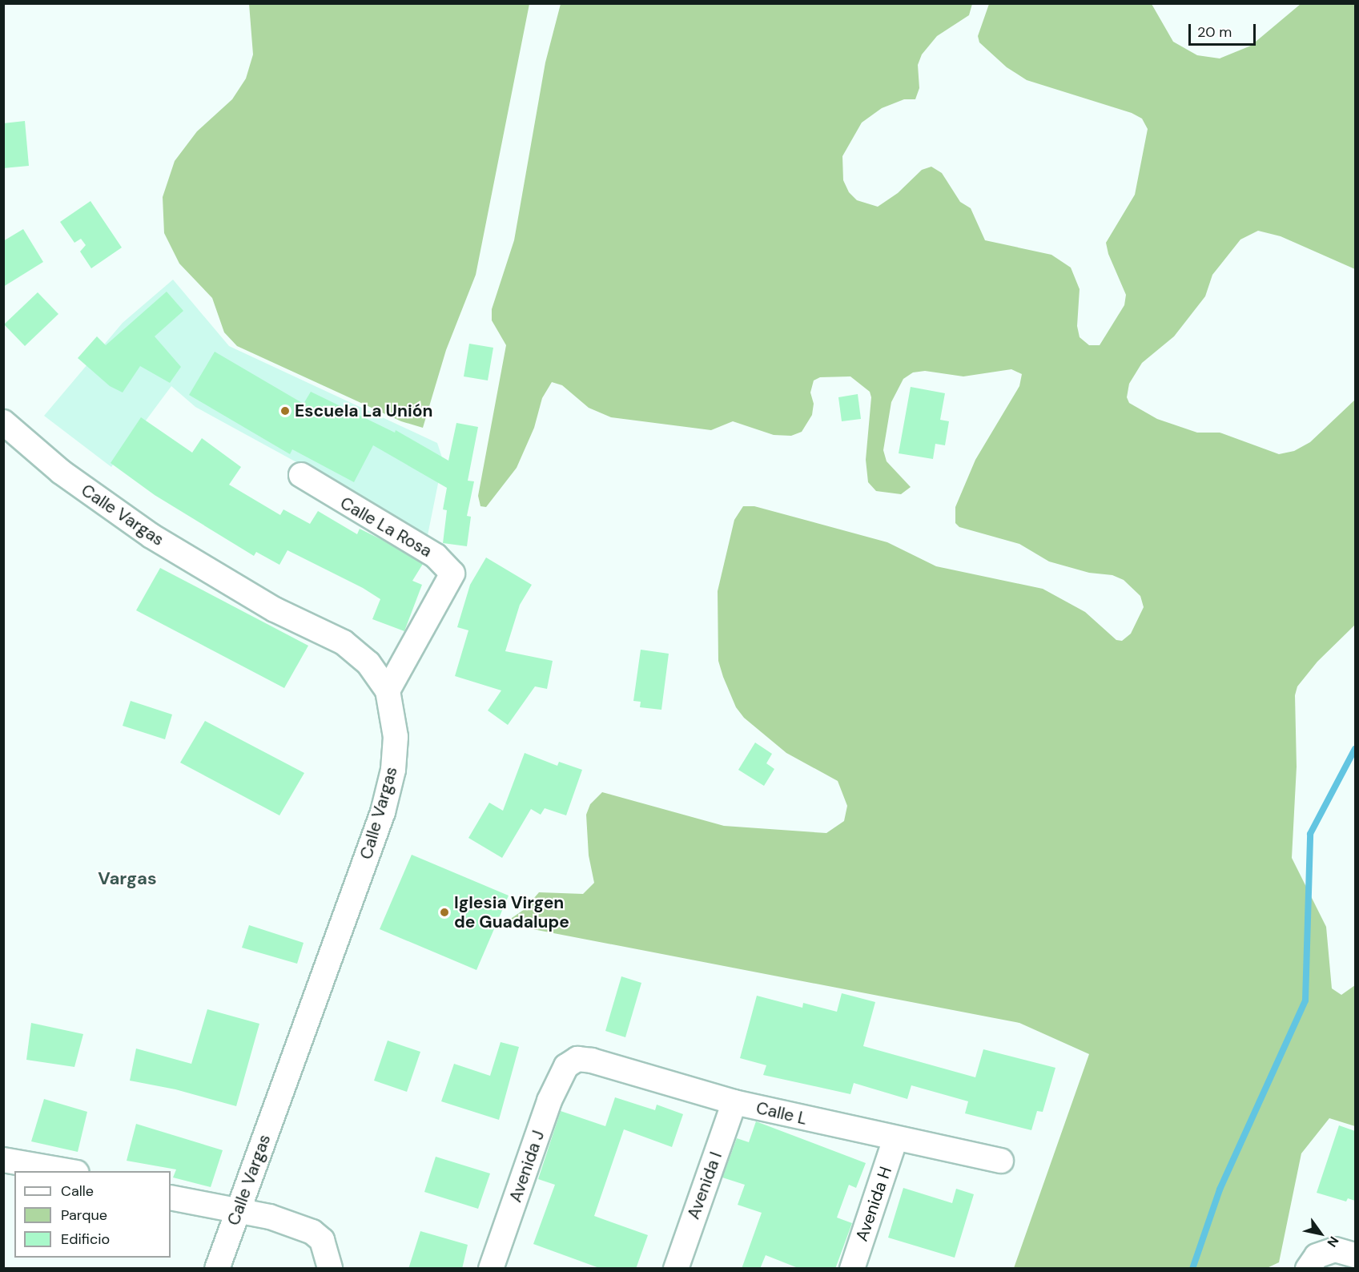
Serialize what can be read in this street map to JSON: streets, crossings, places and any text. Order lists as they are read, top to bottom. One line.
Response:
{"streets":{"street":["Calle Vargas","Calle La Rosa","Calle L","Avenida J","Avenida I","Avenida H"]},"crossings":[["Calle Vargas","Calle La Rosa"],["Calle L","Avenida J"],["Calle L","Avenida I"],["Calle L","Avenida H"]],"districts":["Vargas"],"places":["Escuela La Unión","Iglesia Virgen de Guadalupe"],"legend":["Calle","Parque","Edificio"],"scale_bar":"20 m","north":"bottom right"}
